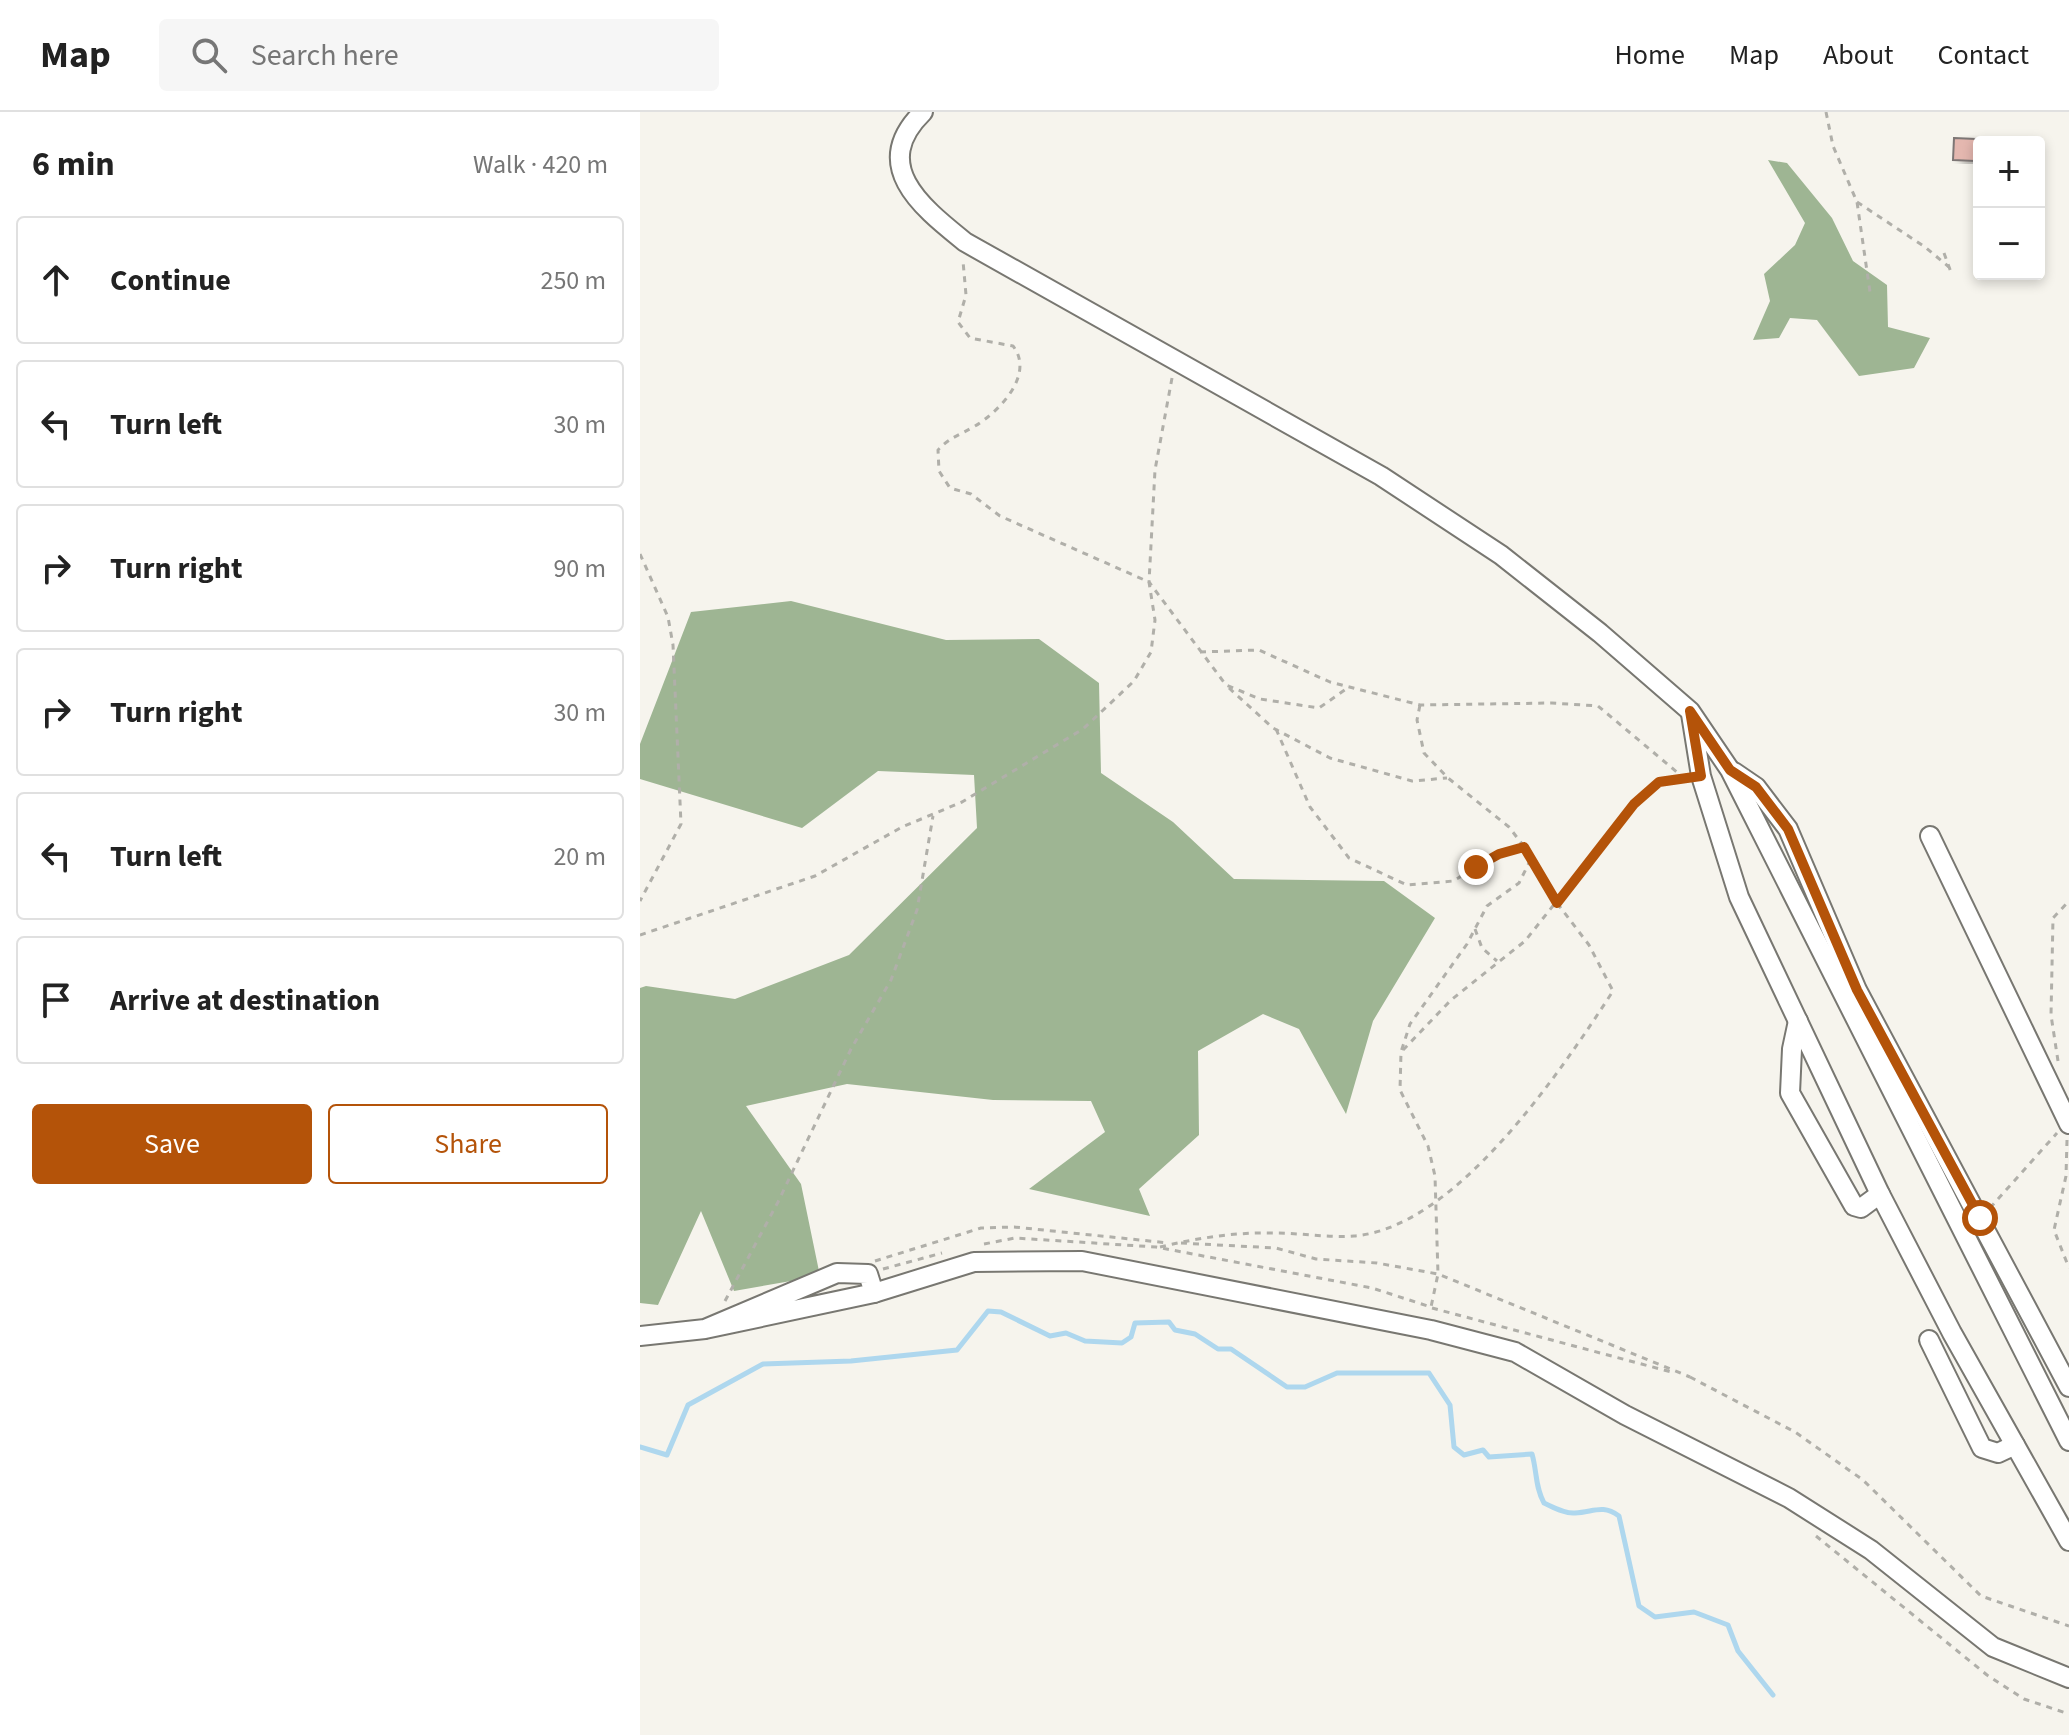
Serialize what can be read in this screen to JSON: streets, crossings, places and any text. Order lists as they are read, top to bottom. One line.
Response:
{"page":{"header":"Map","search":"Search here","nav":["Home","Map","About","Contact"],"heading":["6 min","Walk · 420 m"],"map_buttons":["+","−"],"list":[["Continue","250 m"],["Turn left","30 m"],["Turn right","90 m"],["Turn right","30 m"],["Turn left","20 m"],"Arrive at destination"],"buttons":["Save","Share"]}}
